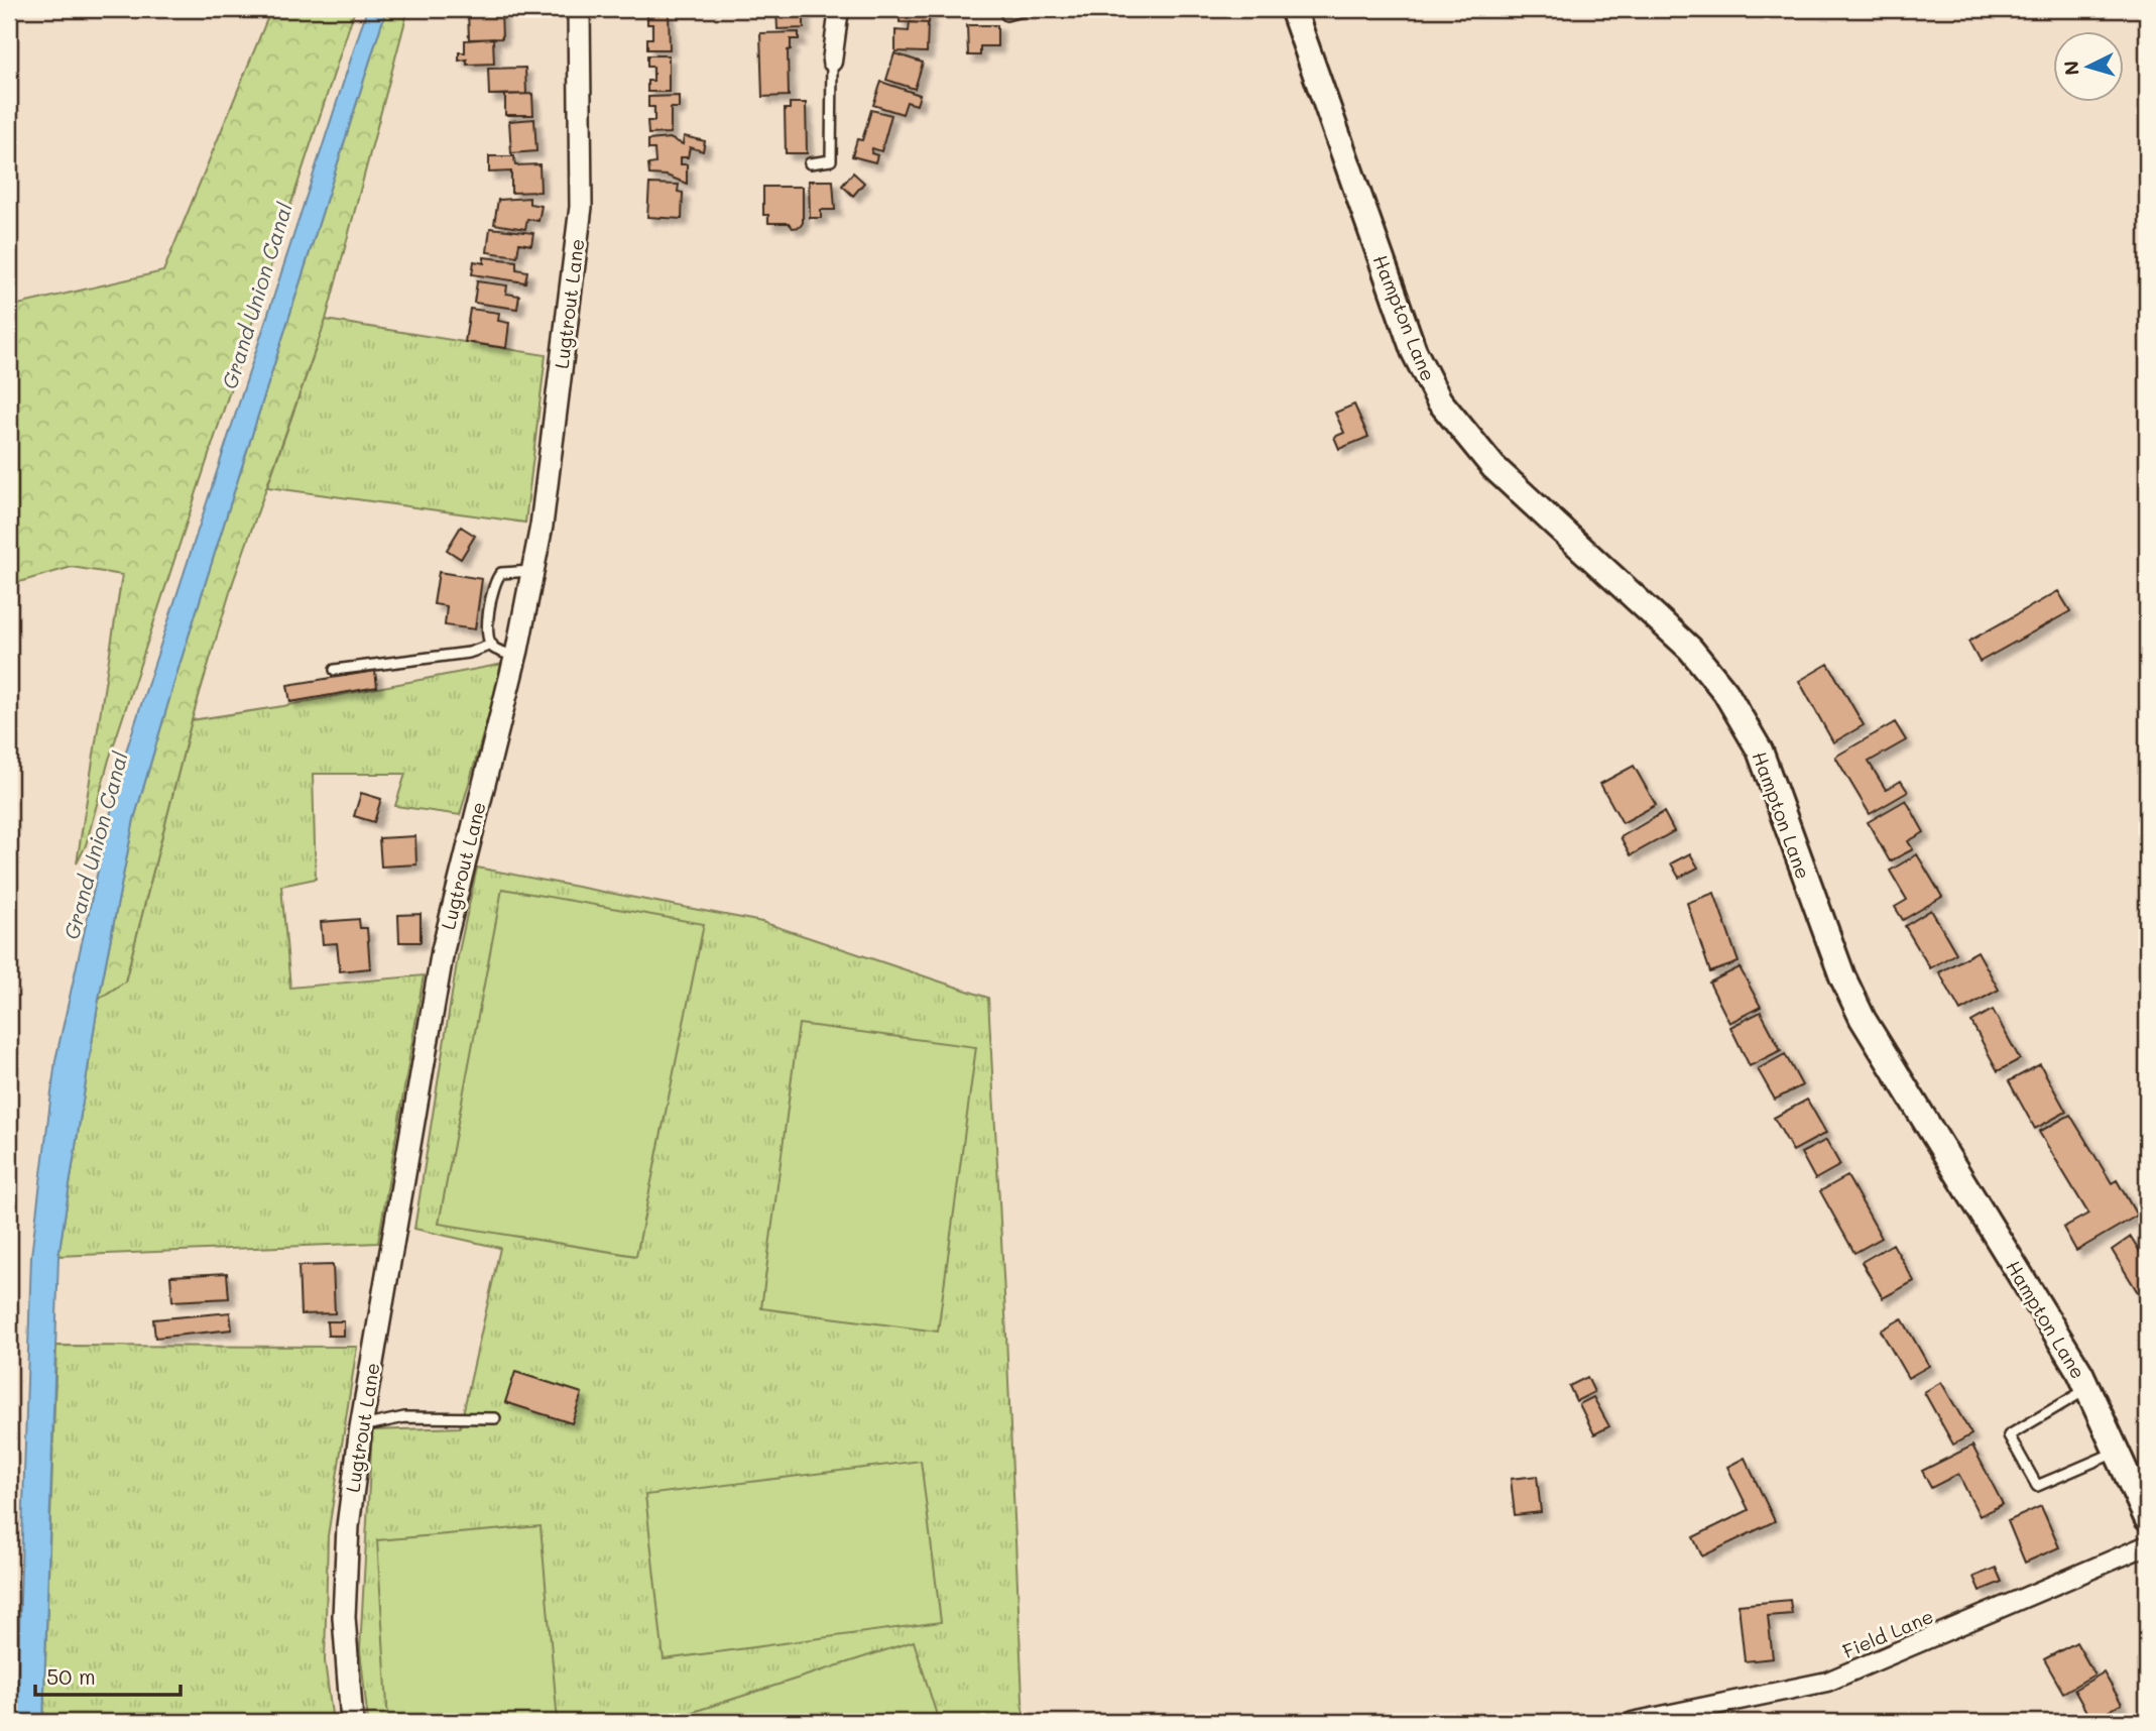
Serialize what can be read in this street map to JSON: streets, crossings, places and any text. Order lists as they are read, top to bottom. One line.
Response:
{"streets":{"main road":["Hampton Lane"],"street":["Lugtrout Lane","Field Lane"]},"water":["Grand Union Canal"],"scale_bar":"50 m","north":"left"}
